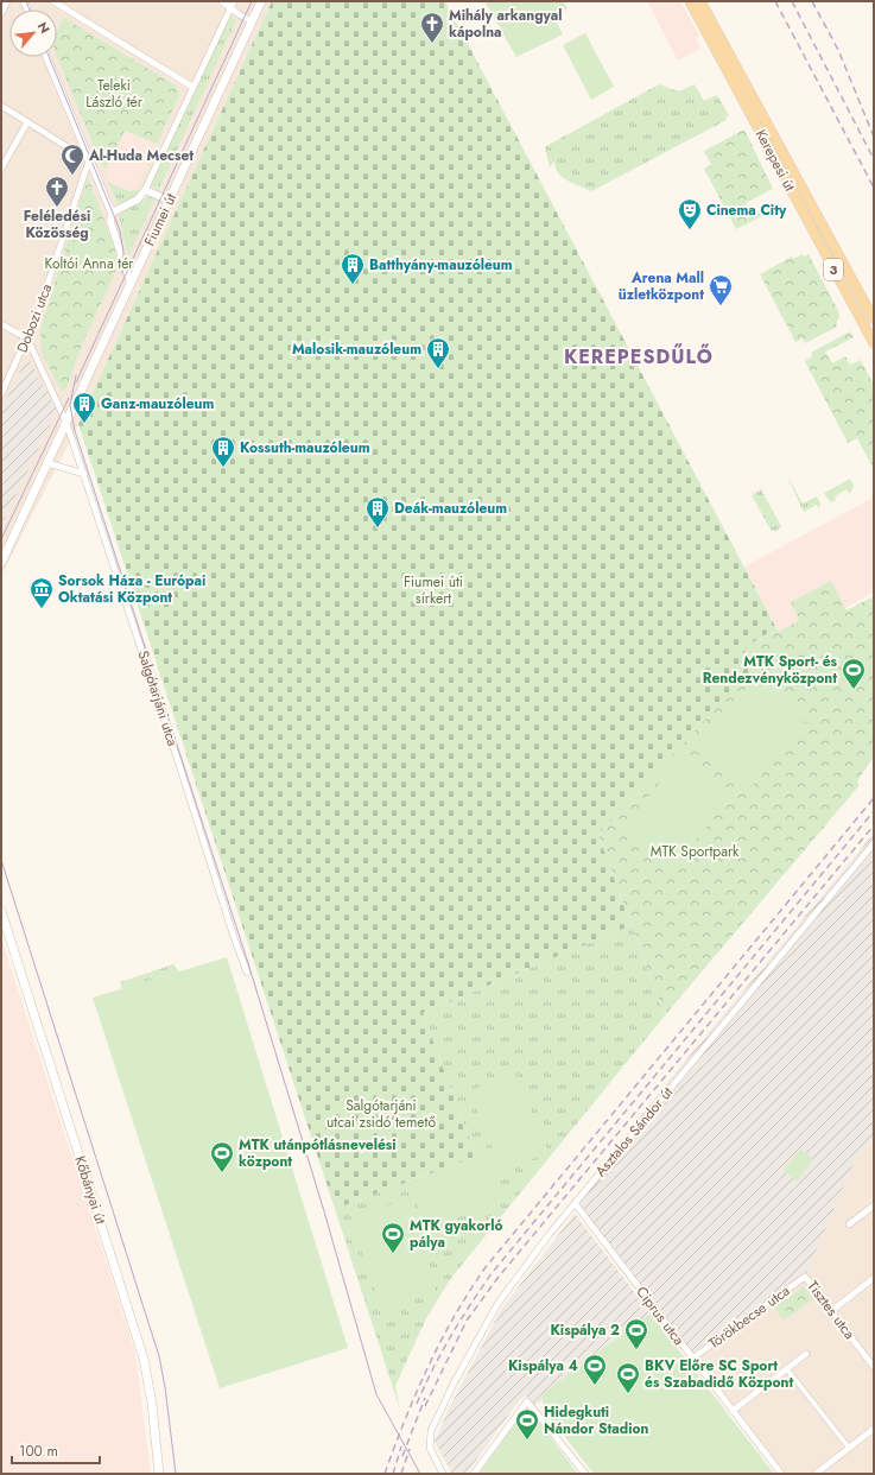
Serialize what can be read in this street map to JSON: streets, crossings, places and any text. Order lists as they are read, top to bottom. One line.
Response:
{"streets":{"main road":["Kerepesi út","Fiumei út","3","Kőbányai út"],"street":["Dobozi utca","Salgótarjáni utca","Asztalos Sándor út","Tisztes utca","Ciprus utca","Törökbecse utca"]},"crossings":[["Fiumei út","Salgótarjáni utca"],["Dobozi utca","Salgótarjáni utca"],["Asztalos Sándor út","Ciprus utca"],["Tisztes utca","Törökbecse utca"],["Ciprus utca","Törökbecse utca"]],"districts":["KEREPESDŰLŐ"],"parks":["Teleki László tér","Koltói Anna tér","Fiumei úti sírkert","MTK Sportpark","Salgótarjáni utcai zsidó temető"],"places":{"church":["Mihály arkangyal kápolna","Feléledési Közösség"],"mosque":["Al-Huda Mecset"],"theatre":["Cinema City"],"building":["Batthyány-mauzóleum","Malosik-mauzóleum","Ganz-mauzóleum","Kossuth-mauzóleum","Deák-mauzóleum"],"supermarket":["Arena Mall üzletközpont"],"museum":["Sorsok Háza - Európai Oktatási Központ"],"sports":["MTK Sport- és Rendezvényközpont","MTK utánpótlásnevelési központ","MTK gyakorló pálya","Kispálya 2","Kispálya 4","BKV Előre SC Sport és Szabadidő Központ","Hidegkuti Nándor Stadion"]},"scale_bar":"100 m","north":"top right"}
